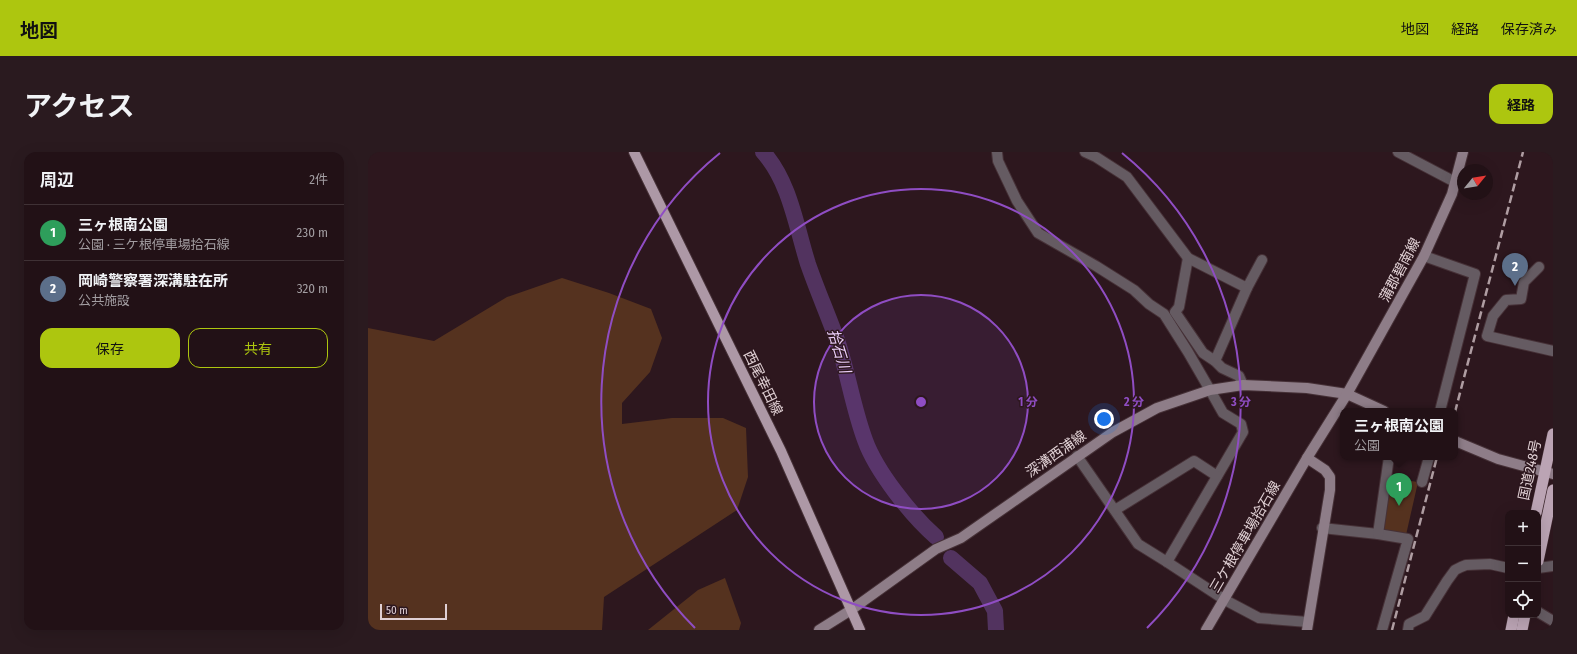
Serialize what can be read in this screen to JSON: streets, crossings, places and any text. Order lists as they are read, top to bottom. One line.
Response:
{"streets":{"highway":["国道248号"],"main road":["蒲郡碧南線","西尾幸田線","深溝西浦線","三ケ根停車場拾石線"]},"crossings":[["蒲郡碧南線","深溝西浦線"],["蒲郡碧南線","三ケ根停車場拾石線"],["西尾幸田線","深溝西浦線"],["深溝西浦線","三ケ根停車場拾石線"]],"water":["拾石川"],"scale_bar":"50 m","north":"top right","page":{"header":"地図","nav":["地図","経路","保存済み"],"title":"アクセス","buttons":["経路",["保存","共有"]],"heading":["周辺","2件"],"list":[{"mark":"1","name":"三ヶ根南公園","note":"公園 · 三ケ根停車場拾石線","value":"230 m"},{"mark":"2","name":"岡崎警察署深溝駐在所","note":"公共施設","value":"320 m"}],"pins":["2","1"],"popup":["三ヶ根南公園","公園"],"map_buttons":["+","−"],"scale":"50 m"},"rings":["1 分","2 分","3 分"]}
